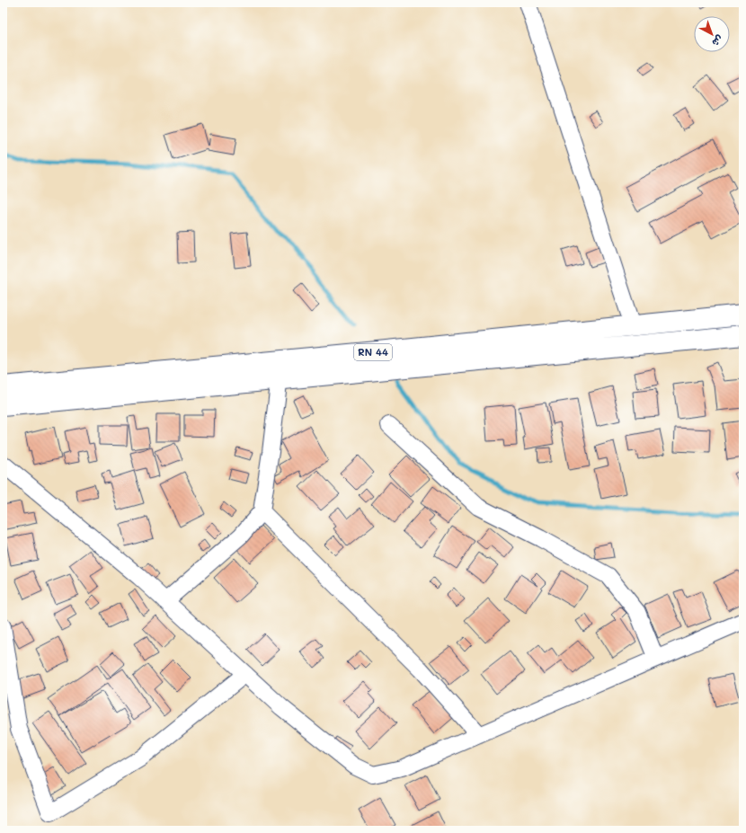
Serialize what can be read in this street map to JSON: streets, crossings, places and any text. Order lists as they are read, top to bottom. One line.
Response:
{"streets":{"highway":["RN 44"]},"north":"bottom right"}
